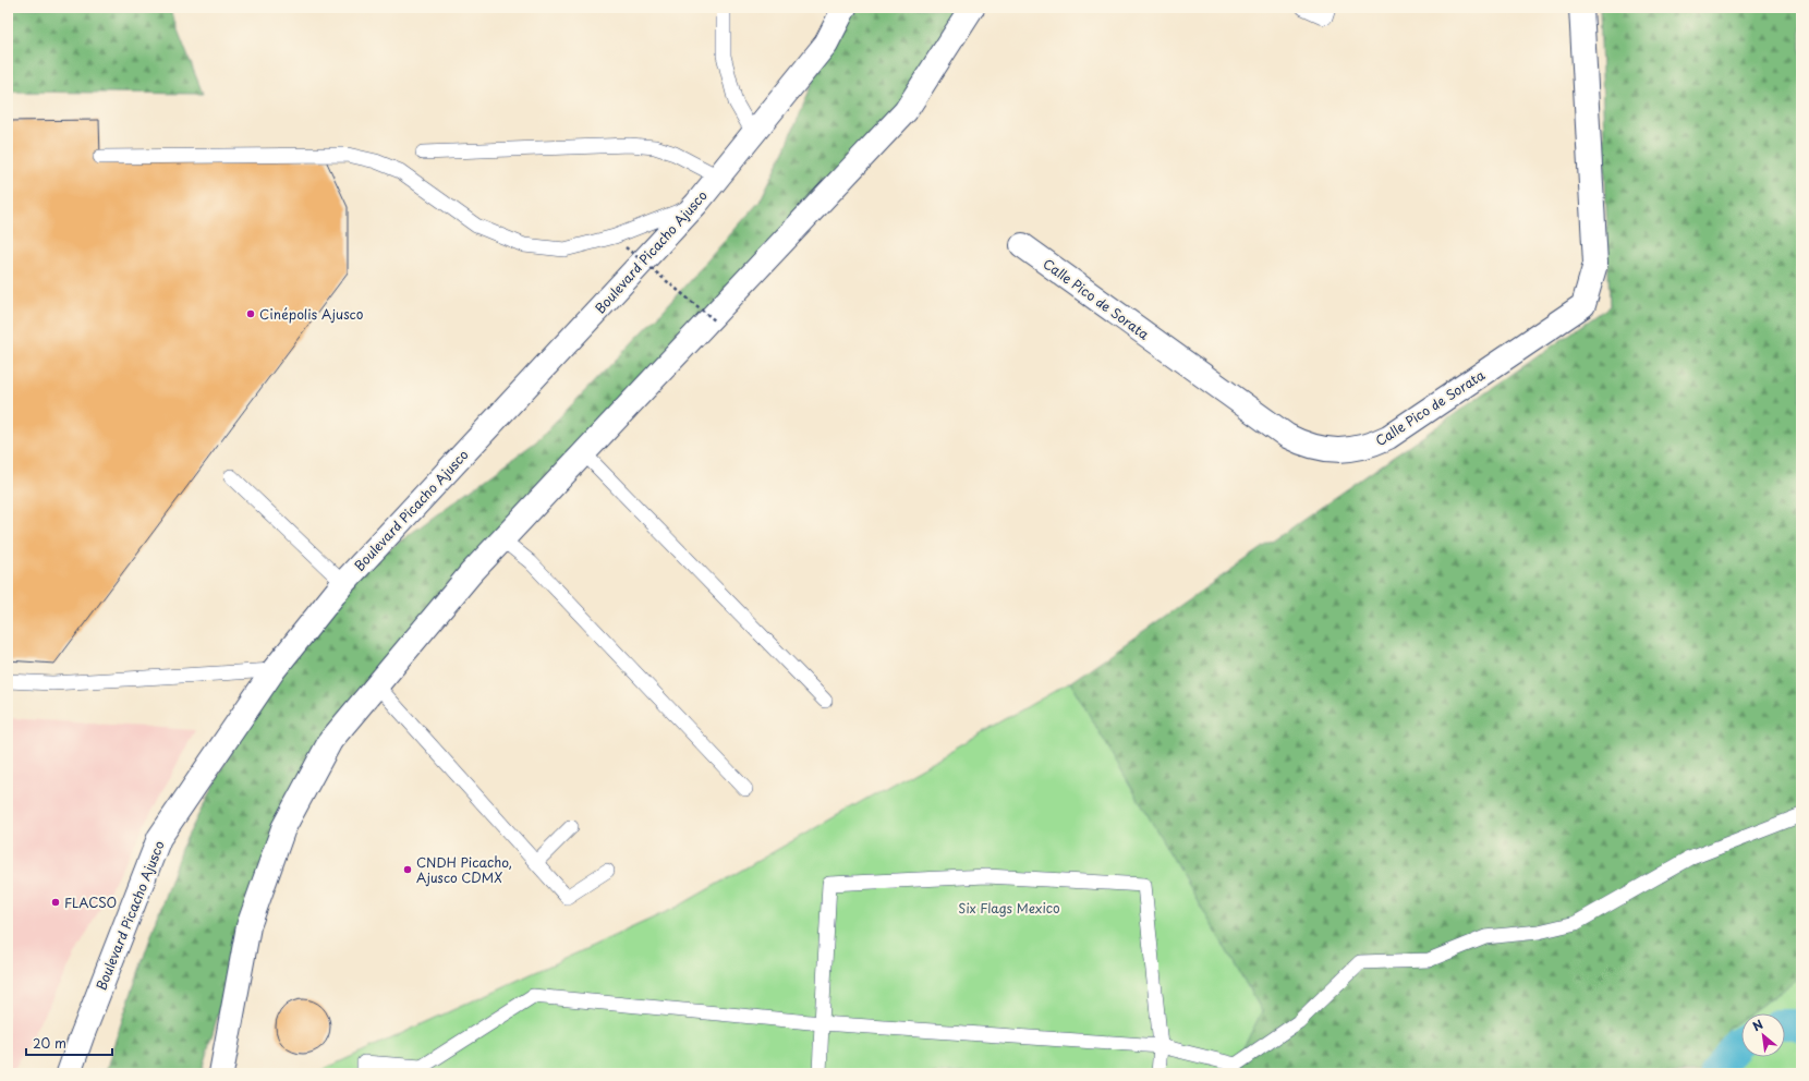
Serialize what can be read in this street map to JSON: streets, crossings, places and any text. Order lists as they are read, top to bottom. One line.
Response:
{"streets":{"main road":["Boulevard Picacho Ajusco","Calle Pico de Sorata"]},"parks":["Six Flags Mexico"],"places":["Cinépolis Ajusco","CNDH Picacho, Ajusco CDMX","FLACSO"],"scale_bar":"20 m","north":"top left"}
